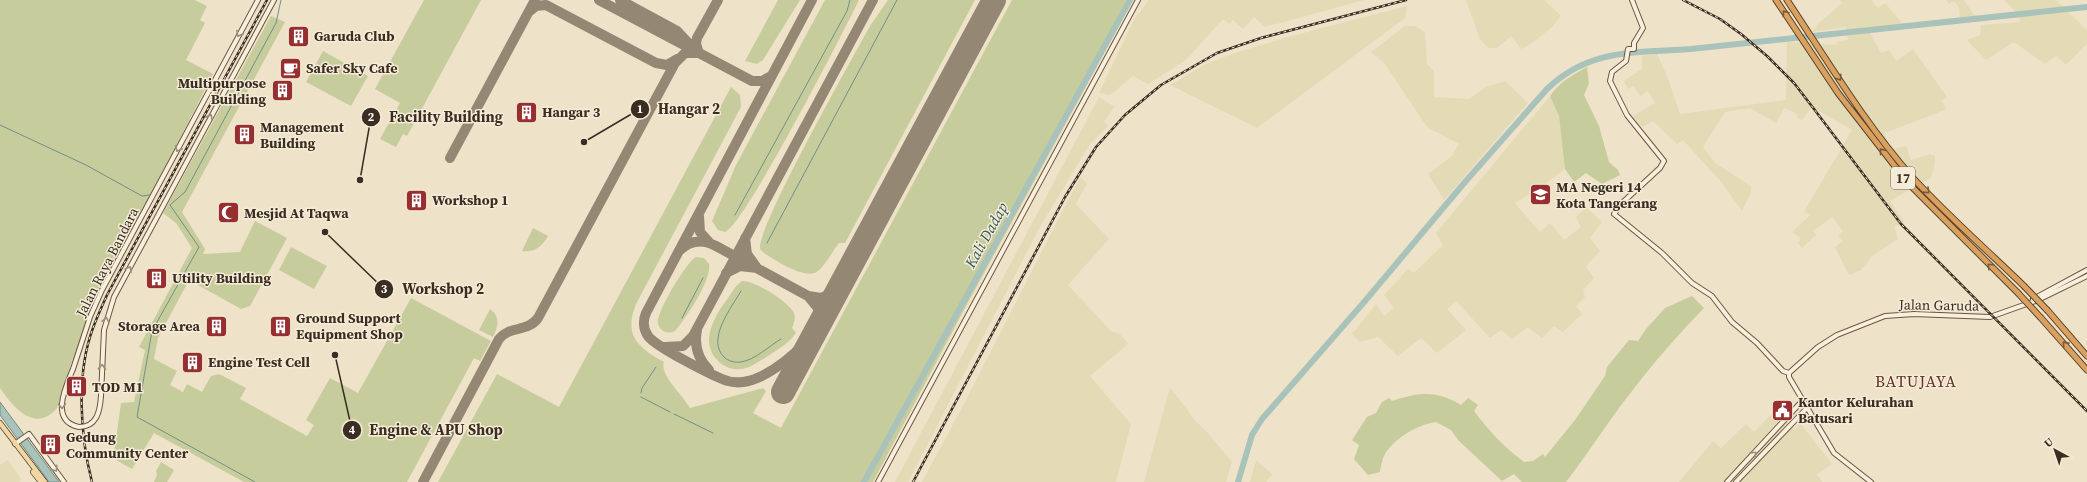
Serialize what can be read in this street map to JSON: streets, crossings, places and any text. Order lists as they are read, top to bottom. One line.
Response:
{"streets":{"highway":["17"],"street":["Jalan Raya Bandara","Jalan Garuda"]},"districts":["BATUJAYA"],"water":["Kali Dadap"],"places":{"building":["Garuda Club","Multipurpose Building","Hangar 3","Management Building","Workshop 1","Utility Building","Storage Area","Ground Support Equipment Shop","Engine Test Cell","TOD M1","Gedung Community Center"],"cafe":["Safer Sky Cafe"],"other":["Hangar 2","Facility Building","Workshop 2","Engine & APU Shop"],"school or university":["MA Negeri 14 Kota Tangerang"],"mosque":["Mesjid At Taqwa"],"public building":["Kantor Kelurahan Batusari"]},"north":"top left"}
